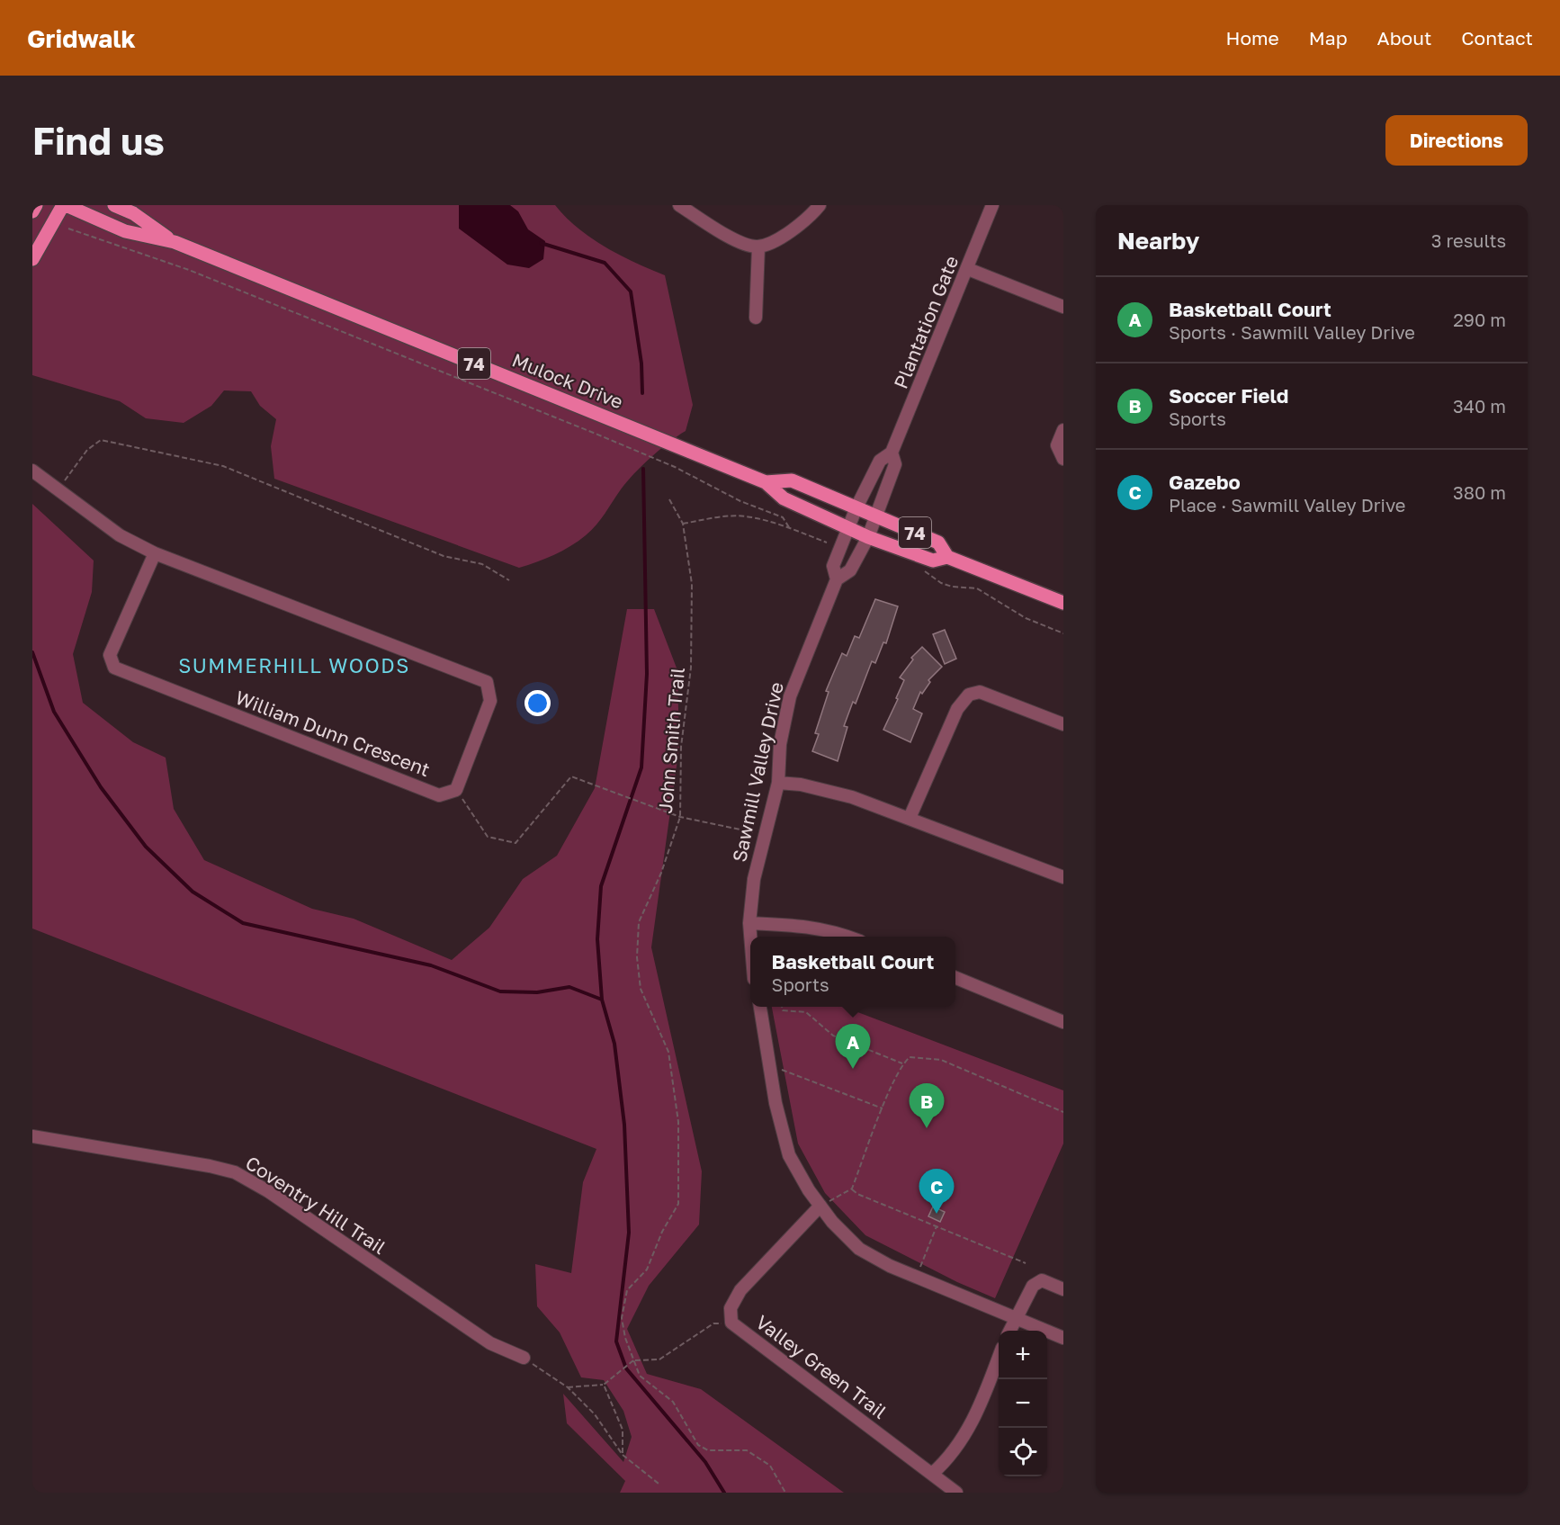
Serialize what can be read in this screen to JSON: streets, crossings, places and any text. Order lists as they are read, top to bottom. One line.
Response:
{"streets":{"main road":["74","Mulock Drive"],"street":["Plantation Gate","William Dunn Crescent","Sawmill Valley Drive","Coventry Hill Trail","Valley Green Trail"],"path":["John Smith Trail"]},"crossings":[["Plantation Gate","Mulock Drive"],["Plantation Gate","Sawmill Valley Drive"],["Mulock Drive","Sawmill Valley Drive"]],"districts":["SUMMERHILL WOODS"],"page":{"header":"Gridwalk","nav":["Home","Map","About","Contact"],"buttons":"Directions","title":"Find us","heading":["Nearby","3 results"],"list":[{"mark":"A","name":"Basketball Court","note":"Sports · Sawmill Valley Drive","value":"290 m"},{"mark":"B","name":"Soccer Field","note":"Sports","value":"340 m"},{"mark":"C","name":"Gazebo","note":"Place · Sawmill Valley Drive","value":"380 m"}],"popup":["Basketball Court","Sports"],"pins":["A","B","C"],"map_buttons":["+","−"]}}
